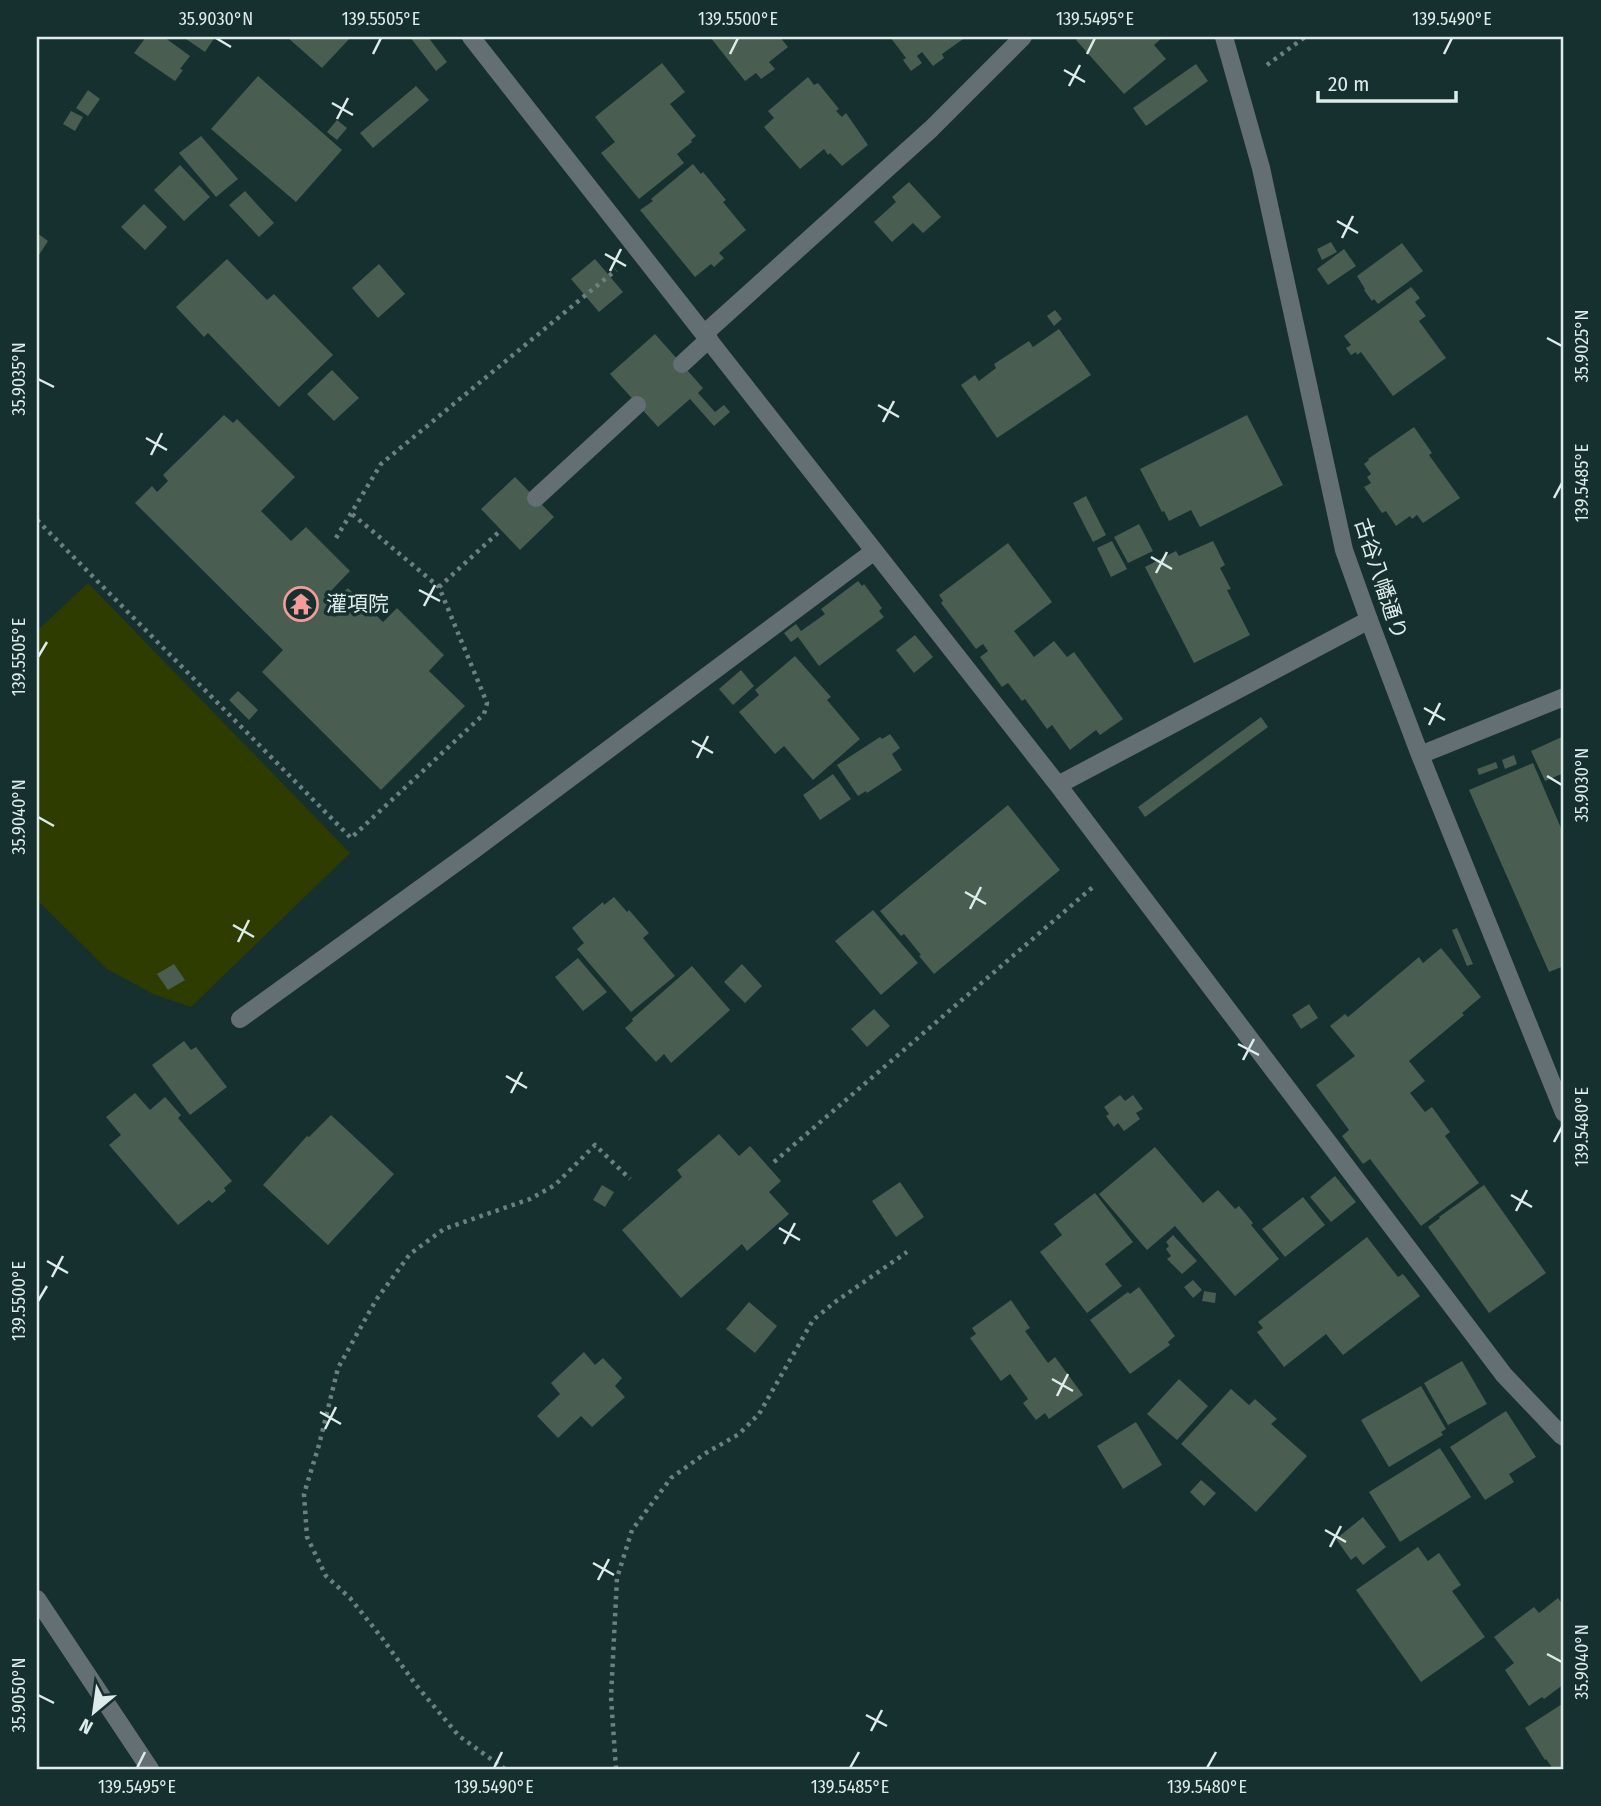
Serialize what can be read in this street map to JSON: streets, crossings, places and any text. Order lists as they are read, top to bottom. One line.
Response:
{"streets":{"street":["古谷八幡通り"]},"places":{"temple":["灌項院"]},"scale_bar":"20 m","north":"bottom left","coordinates":["35.9030°N","139.5505°E","139.5500°E","139.5495°E","139.5490°E","35.9025°N","35.9035°N","139.5485°E","35.9040°N","139.5480°E","35.9050°N"]}
